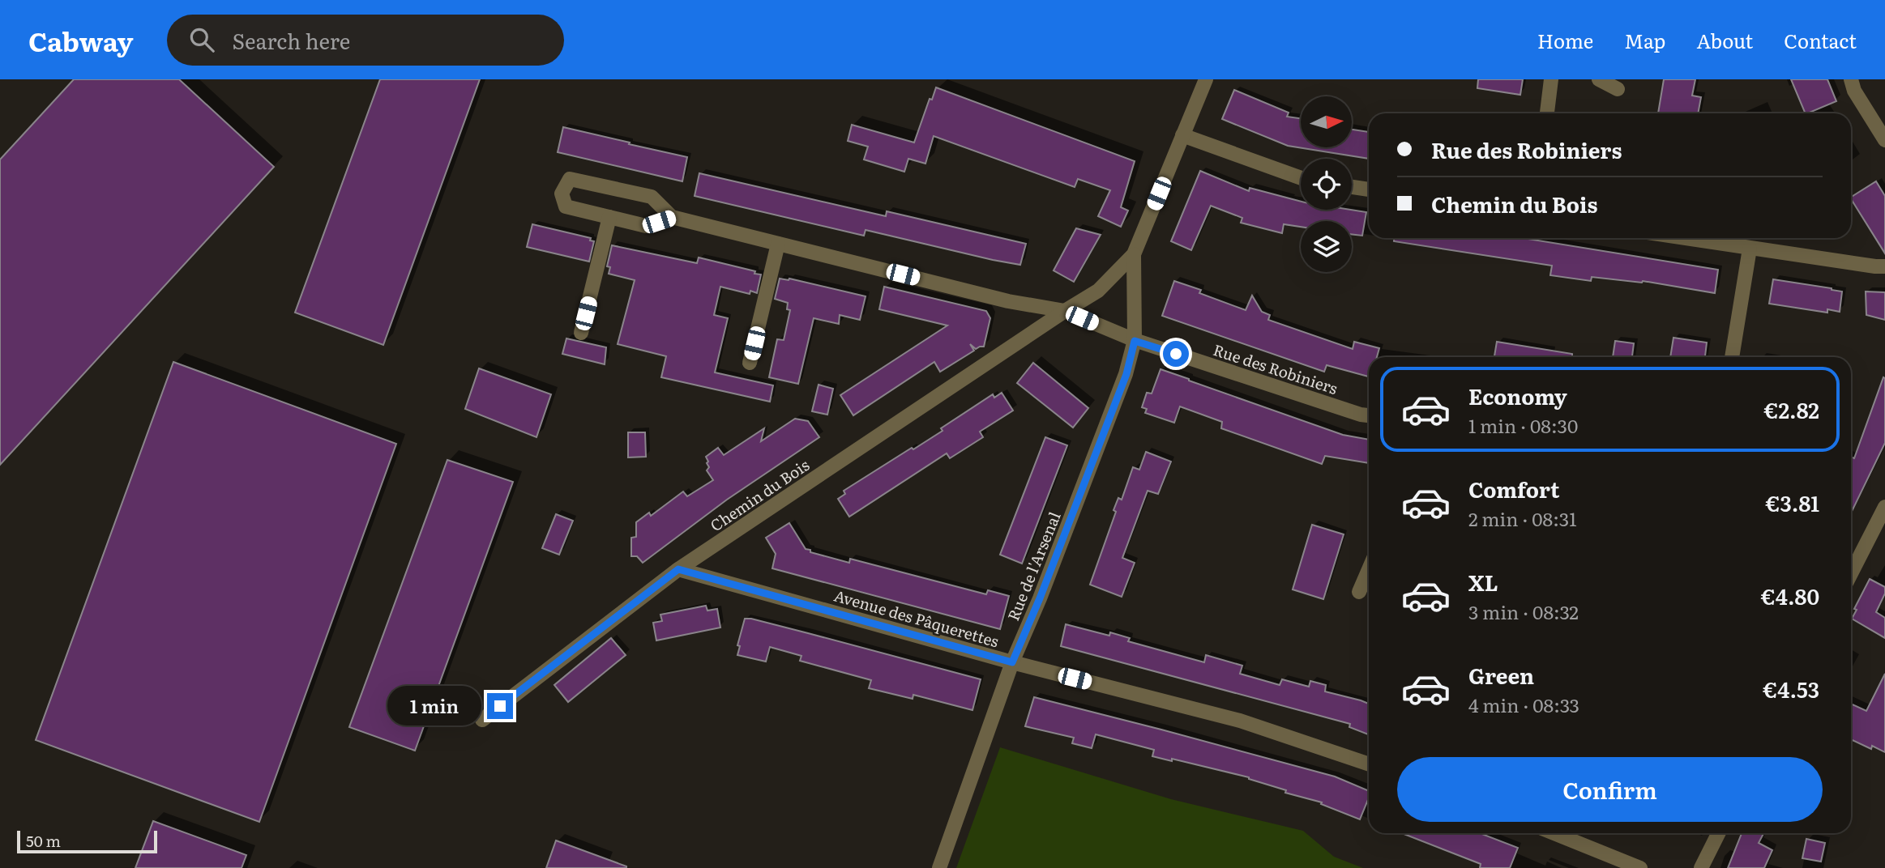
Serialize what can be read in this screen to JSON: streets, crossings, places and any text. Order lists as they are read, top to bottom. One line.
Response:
{"streets":{"street":["Rue des Robiniers","Chemin du Bois","Rue de l'Arsenal","Avenue des Pâquerettes"]},"crossings":[["Rue des Robiniers","Chemin du Bois"],["Rue des Robiniers","Rue de l'Arsenal"],["Chemin du Bois","Rue de l'Arsenal"],["Chemin du Bois","Avenue des Pâquerettes"],["Rue de l'Arsenal","Avenue des Pâquerettes"]],"scale_bar":"50 m","north":"right","page":{"header":"Cabway","search":"Search here","nav":["Home","Map","About","Contact"],"banner":["Rue des Robiniers","Chemin du Bois"],"list":[{"name":"Economy","note":"1 min · 08:30","value":"€2.82"},{"name":"Comfort","note":"2 min · 08:31","value":"€3.81"},{"name":"XL","note":"3 min · 08:32","value":"€4.80"},{"name":"Green","note":"4 min · 08:33","value":"€4.53"}],"bubble":"1 min","buttons":"Confirm","scale":"50 m"}}
